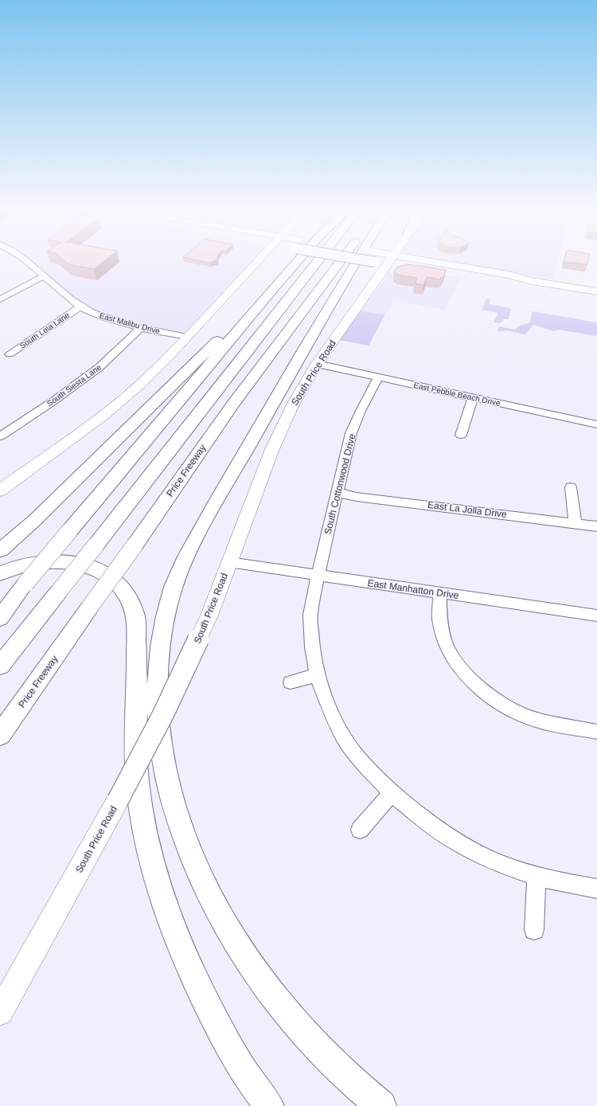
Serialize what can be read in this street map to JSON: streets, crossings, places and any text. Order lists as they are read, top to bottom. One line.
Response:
{"streets":{"highway":["Price Freeway"],"main road":["South Price Road"],"street":["East Malibu Drive","South Lola Lane","South Siesta Lane","East Pebble Beach Drive","South Cottonwood Drive","East La Jolla Drive","East Manhatton Drive"]},"crossings":[["East Malibu Drive","South Lola Lane"],["East Malibu Drive","South Siesta Lane"],["South Price Road","East Pebble Beach Drive"],["South Price Road","East Manhatton Drive"],["East Pebble Beach Drive","South Cottonwood Drive"],["South Cottonwood Drive","East La Jolla Drive"],["South Cottonwood Drive","East Manhatton Drive"]]}
